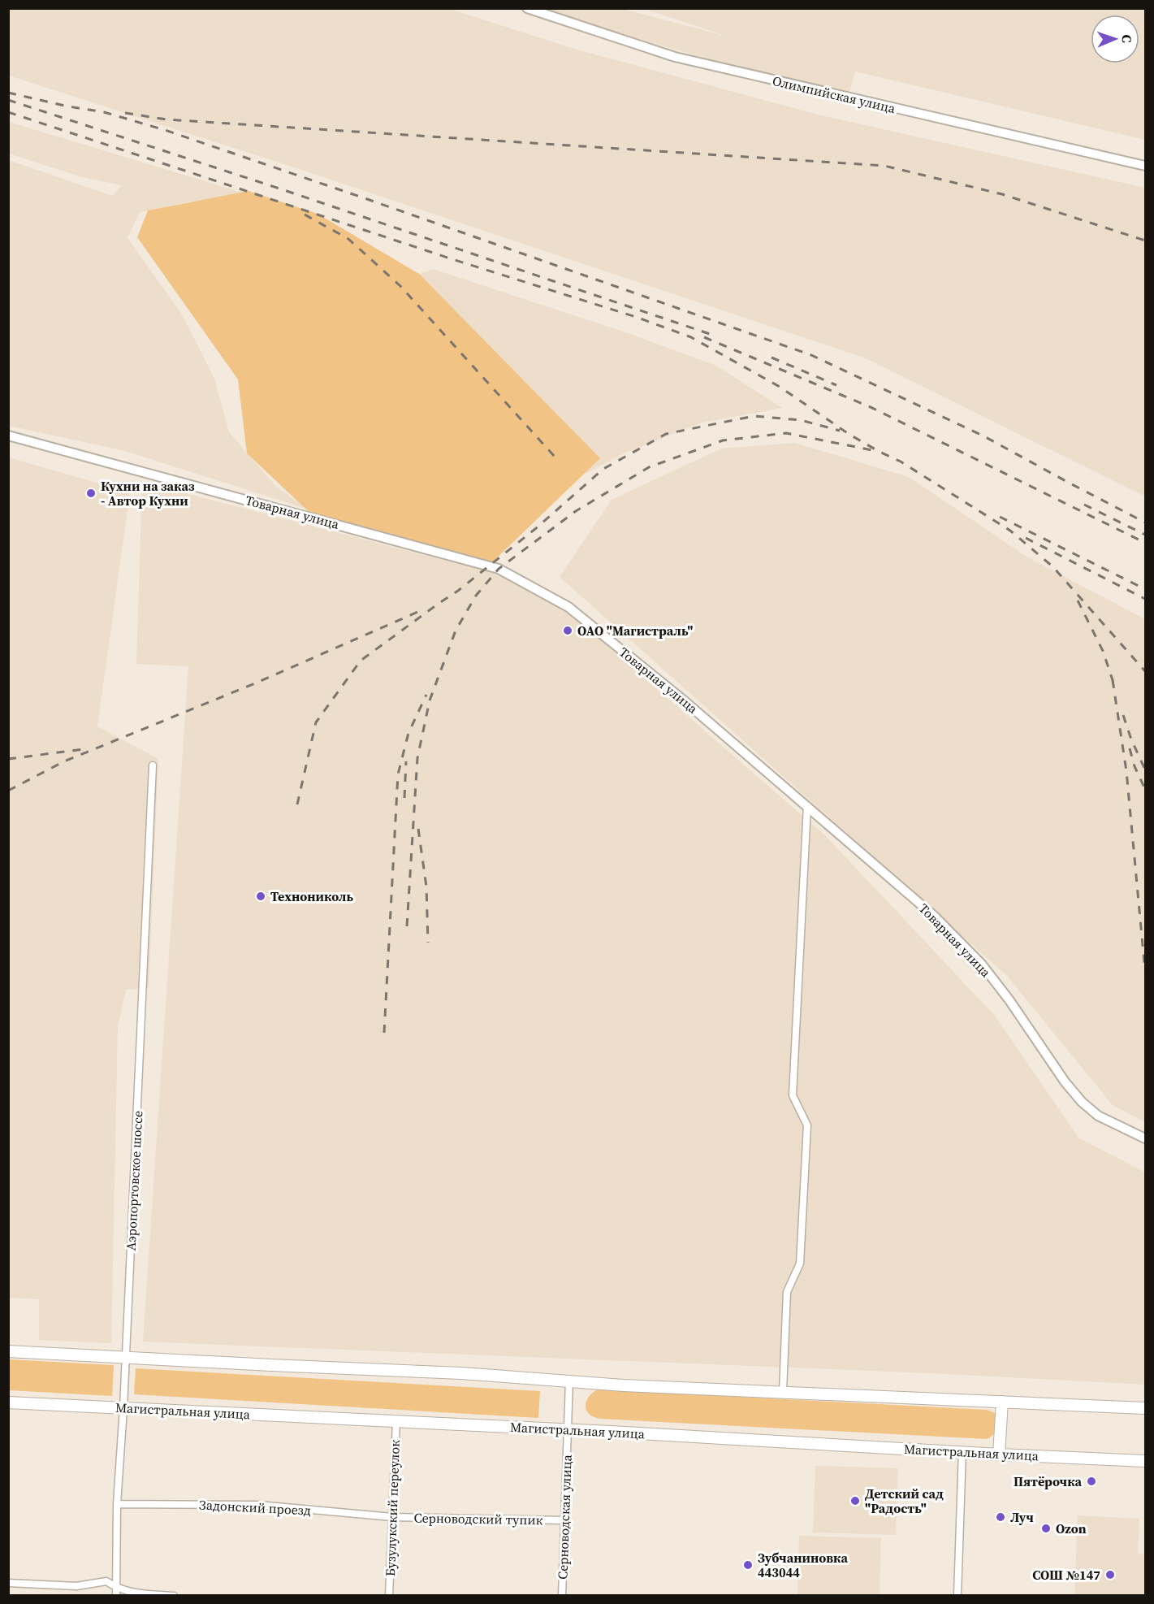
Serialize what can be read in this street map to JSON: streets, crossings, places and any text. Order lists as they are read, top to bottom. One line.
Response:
{"streets":{"main road":["Магистральная улица"],"street":["Олимпийская улица","Товарная улица","Аэропортовское шоссе","Задонский проезд","Бузулукский переулок","Серноводская улица","Серноводский тупик"]},"crossings":[["Аэропортовское шоссе","Магистральная улица"],["Аэропортовское шоссе","Задонский проезд"],["Магистральная улица","Бузулукский переулок"],["Магистральная улица","Серноводская улица"],["Задонский проезд","Бузулукский переулок"],["Задонский проезд","Серноводский тупик"],["Бузулукский переулок","Серноводский тупик"],["Серноводская улица","Серноводский тупик"]],"places":["Кухни на заказ - Автор Кухни","ОАО \"Магистраль\"","Технониколь","Пятёрочка","Детский сад \"Радость\"","Луч","Ozon","Зубчаниновка 443044","СОШ №147"],"north":"right"}
